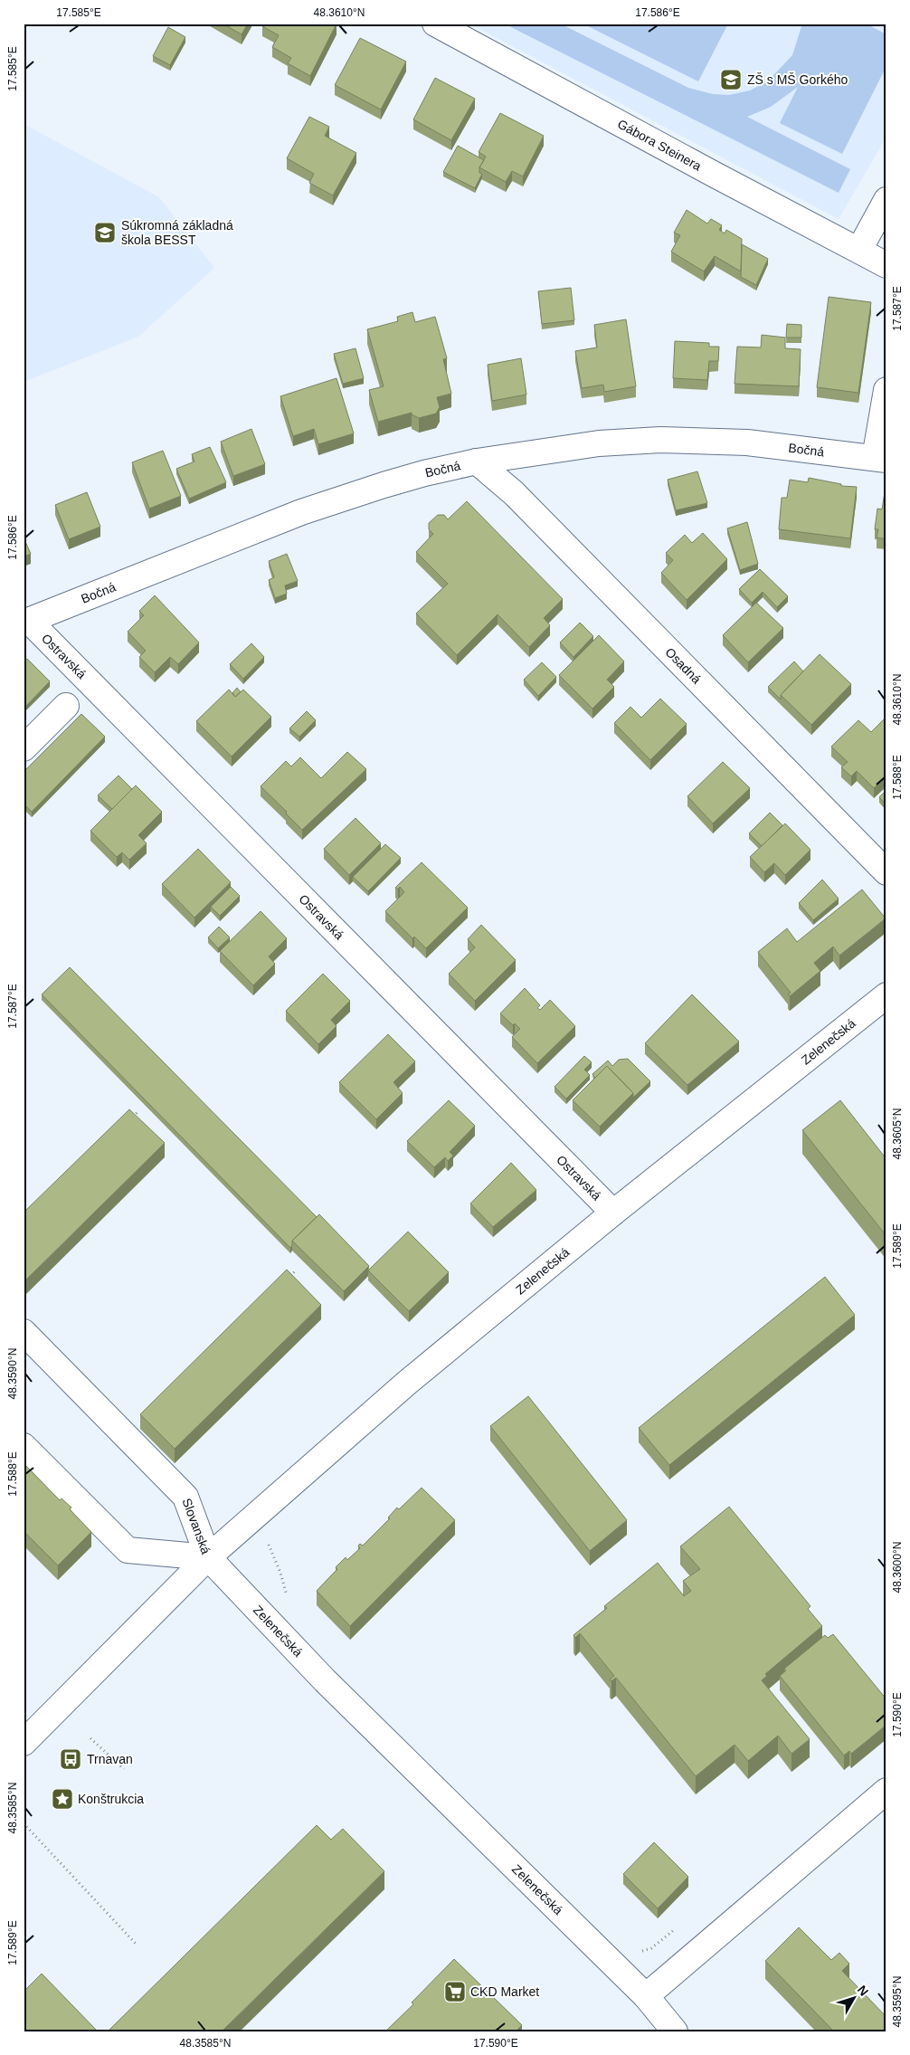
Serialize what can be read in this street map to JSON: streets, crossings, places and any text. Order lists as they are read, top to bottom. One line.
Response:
{"streets":{"street":["Gábora Steinera","Bočná","Ostravská","Osadná","Zelenečská","Slovanská"]},"crossings":[["Bočná","Ostravská"],["Bočná","Osadná"],["Ostravská","Zelenečská"],["Zelenečská","Slovanská"]],"places":{"school or university":["ZŠ s MŠ Gorkého","Súkromná základná škola BESST"],"bus stop":["Trnavan"],"place":["Konštrukcia"],"supermarket":["CKD Market"]},"north":"top right","coordinates":["17.585°E","48.3610°N","17.586°E","17.587°E","17.588°E","48.3605°N","17.589°E","48.3590°N","48.3600°N","17.590°E","48.3585°N","48.3595°N"]}
